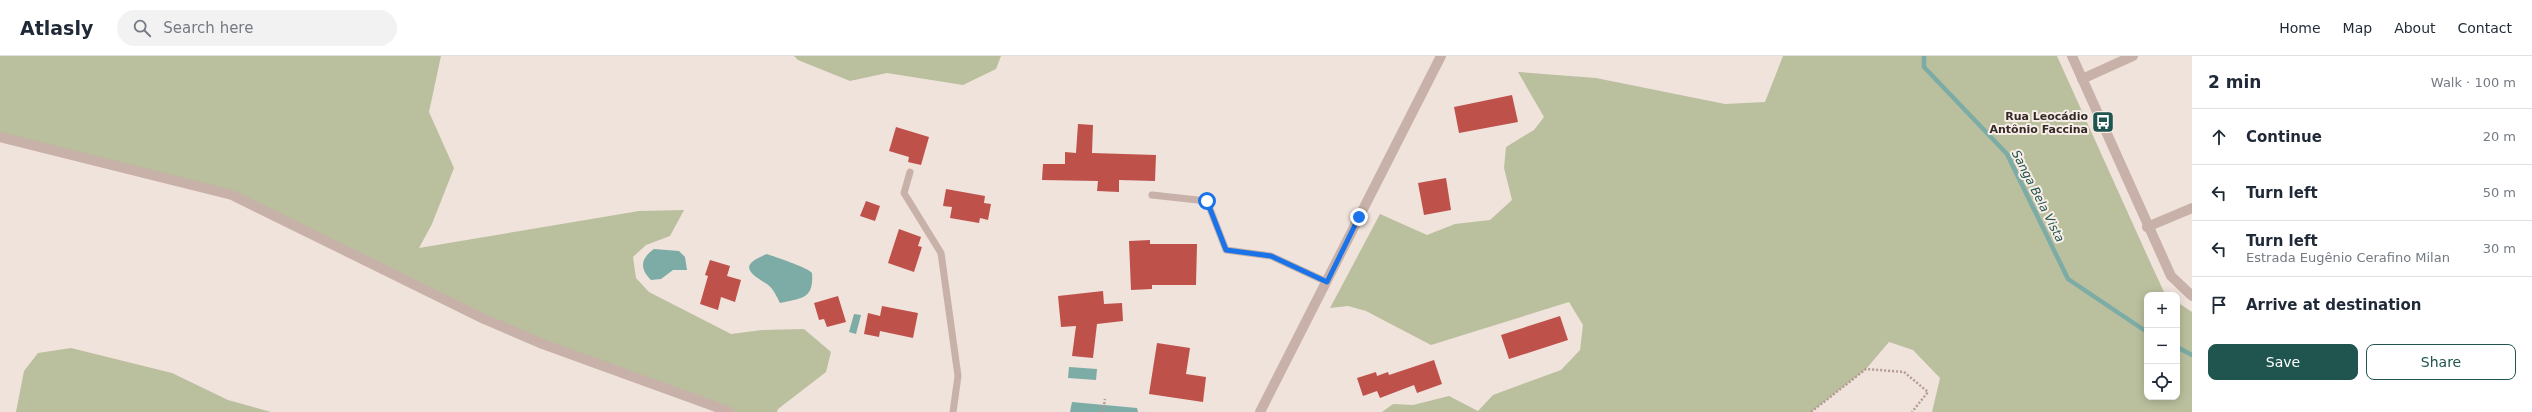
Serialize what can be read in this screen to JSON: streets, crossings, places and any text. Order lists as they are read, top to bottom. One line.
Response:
{"water":["Sanga Bela Vista"],"places":{"bus stop":["Rua Leocádio Antônio Faccina"]},"page":{"header":"Atlasly","search":"Search here","nav":["Home","Map","About","Contact"],"heading":["2 min","Walk · 100 m"],"list":[["Continue","20 m"],["Turn left","50 m"],["Turn left","Estrada Eugênio Cerafino Milan","30 m"],"Arrive at destination"],"map_buttons":["+","−"],"buttons":["Save","Share"]}}
